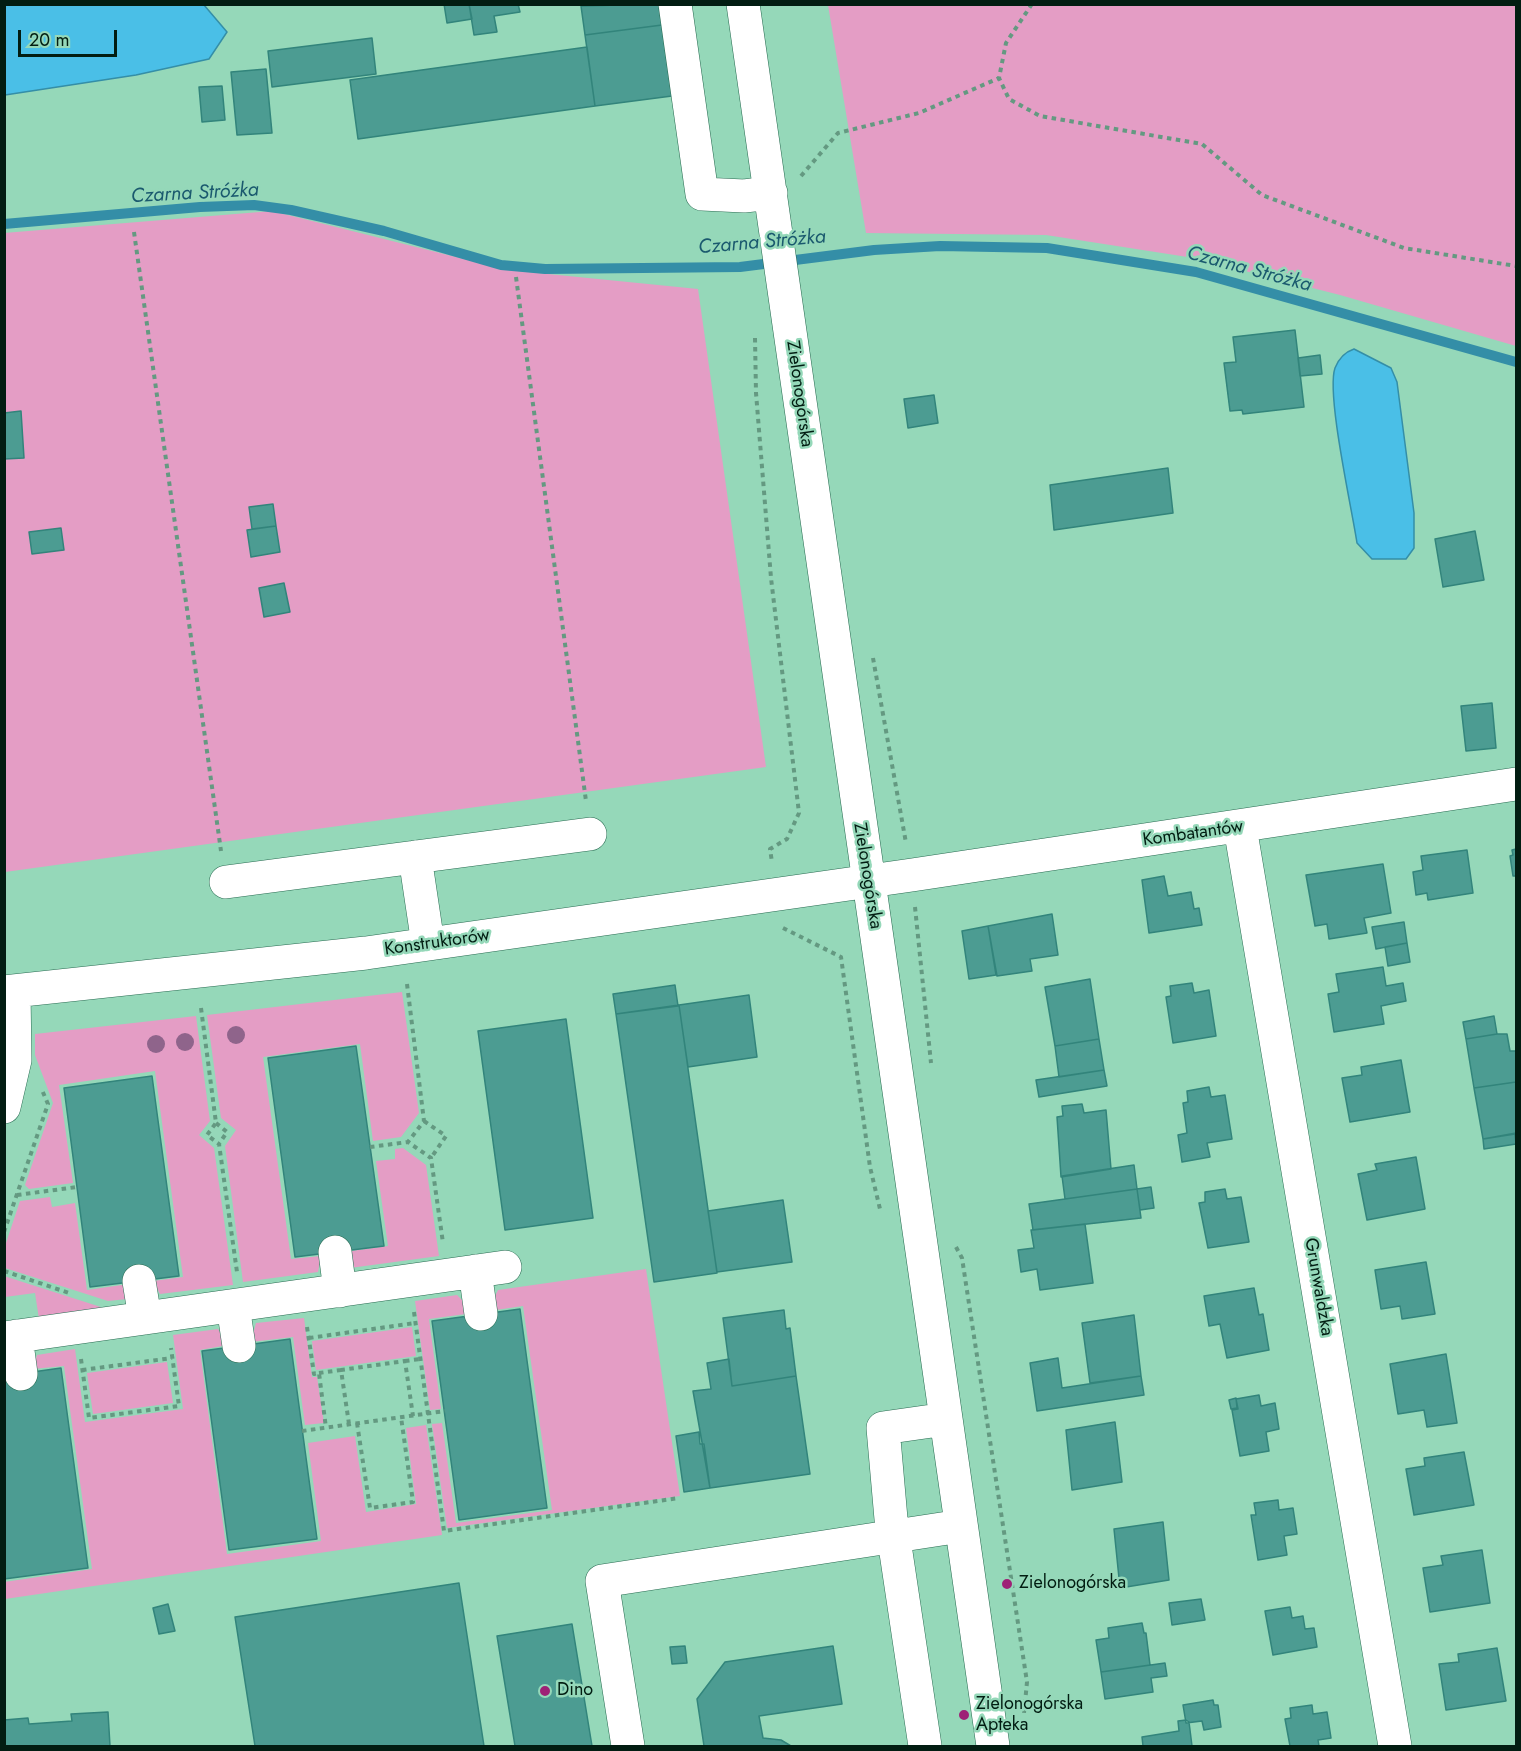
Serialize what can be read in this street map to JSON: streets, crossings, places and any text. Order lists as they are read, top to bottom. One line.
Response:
{"streets":{"street":["Zielonogórska","Kombatantów","Konstruktorów","Grunwaldzka"]},"crossings":[["Zielonogórska","Kombatantów"],["Zielonogórska","Konstruktorów"],["Kombatantów","Konstruktorów"],["Kombatantów","Grunwaldzka"]],"water":["Czarna Stróżka"],"places":["Zielonogórska","Dino","Zielonogórska Apteka"],"scale_bar":"20 m"}
